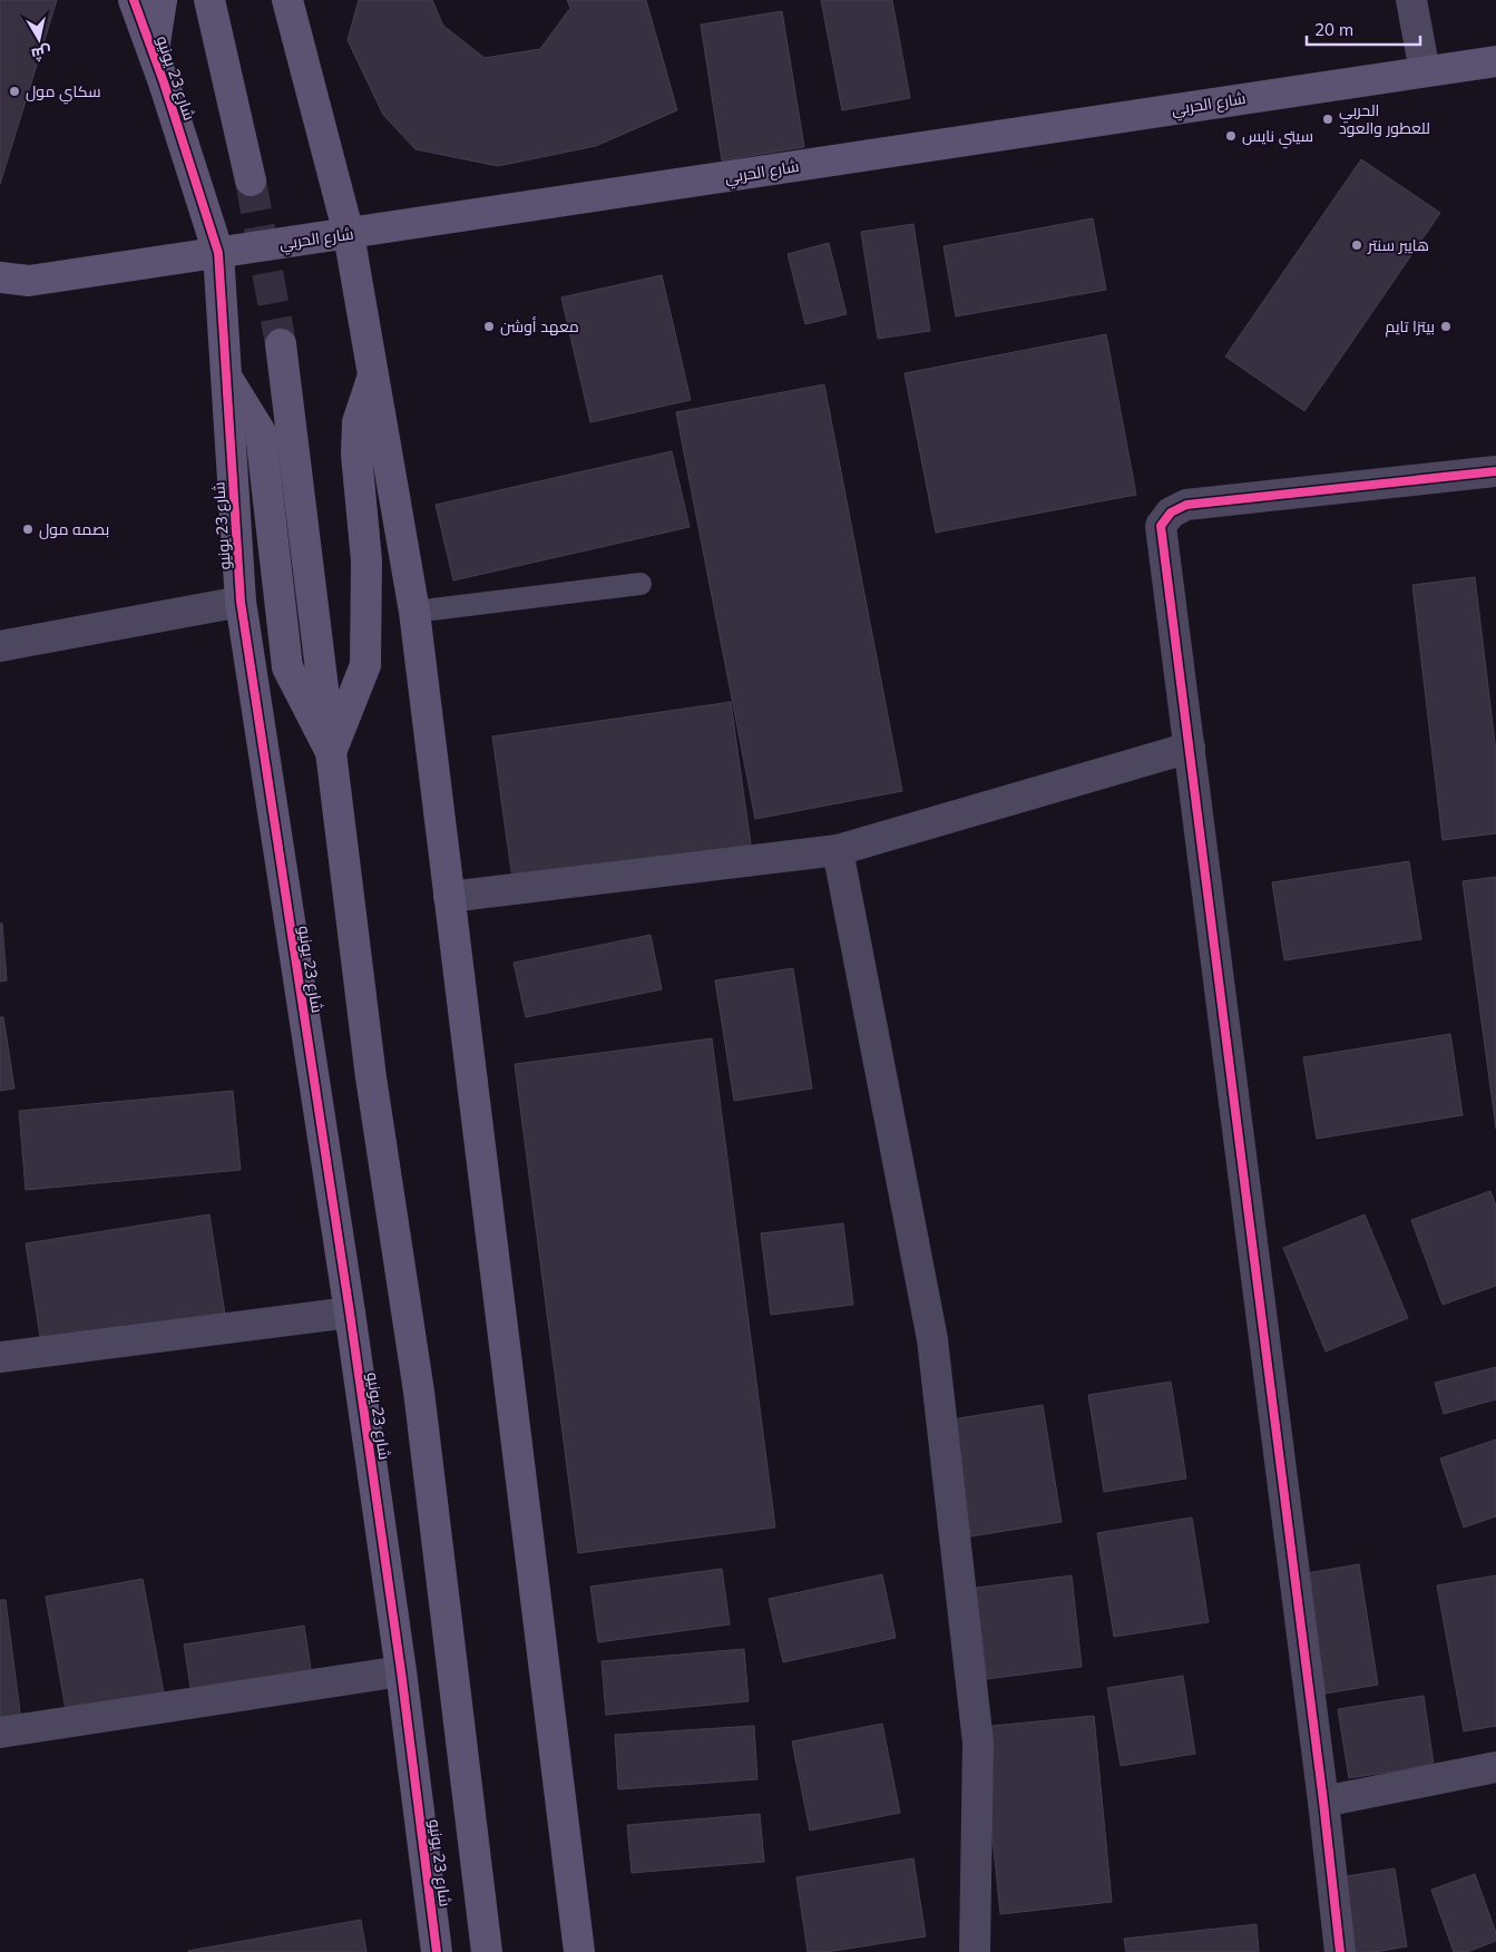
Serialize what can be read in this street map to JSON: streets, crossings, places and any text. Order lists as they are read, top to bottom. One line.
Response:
{"streets":{"street":["شارع 23 يونيو","شارع الحربي"]},"crossings":[["شارع 23 يونيو","شارع الحربي"]],"places":["سكاي مول","الحربي للعطور والعود","سيتي نايس","هايبر سنتر","معهد أوشن","بيتزا تايم","بصمه مول"],"scale_bar":"20 m","north":"bottom"}
